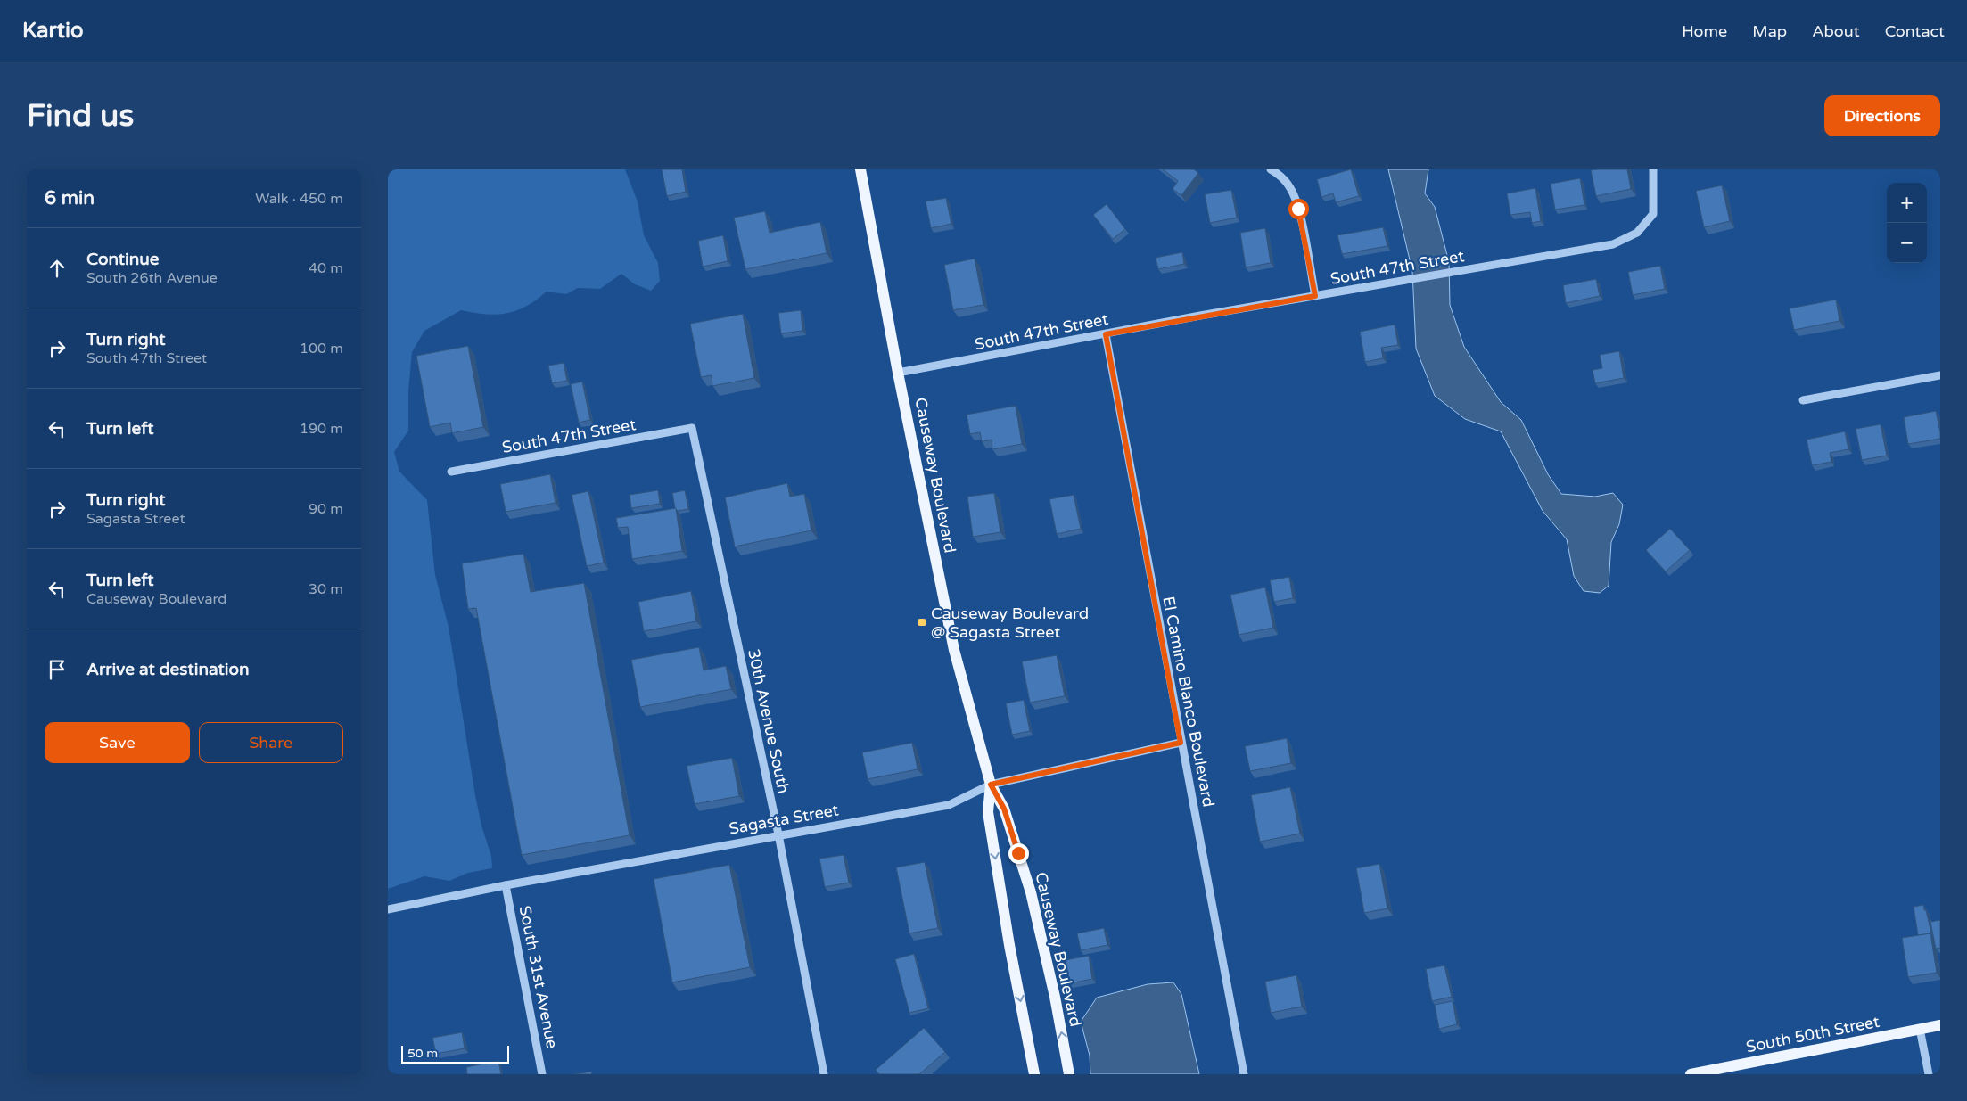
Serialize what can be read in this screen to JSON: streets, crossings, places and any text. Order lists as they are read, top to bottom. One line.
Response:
{"streets":{"main road":["Causeway Boulevard","South 50th Street"],"street":["South 47th Street","El Camino Blanco Boulevard","30th Avenue South","Sagasta Street","South 31st Avenue"]},"crossings":[["South 47th Street","Causeway Boulevard"],["South 47th Street","El Camino Blanco Boulevard"],["South 47th Street","30th Avenue South"],["Causeway Boulevard","Sagasta Street"],["El Camino Blanco Boulevard","Sagasta Street"],["30th Avenue South","Sagasta Street"],["Sagasta Street","South 31st Avenue"]],"places":{"transit":["Causeway Boulevard @ Sagasta Street"]},"scale_bar":"50 m","page":{"header":"Kartio","nav":["Home","Map","About","Contact"],"buttons":["Directions",["Save","Share"]],"title":"Find us","heading":["6 min","Walk · 450 m"],"map_buttons":["+","−"],"list":[["Continue","South 26th Avenue","40 m"],["Turn right","South 47th Street","100 m"],["Turn left","190 m"],["Turn right","Sagasta Street","90 m"],["Turn left","Causeway Boulevard","30 m"],"Arrive at destination"],"scale":"50 m"}}
